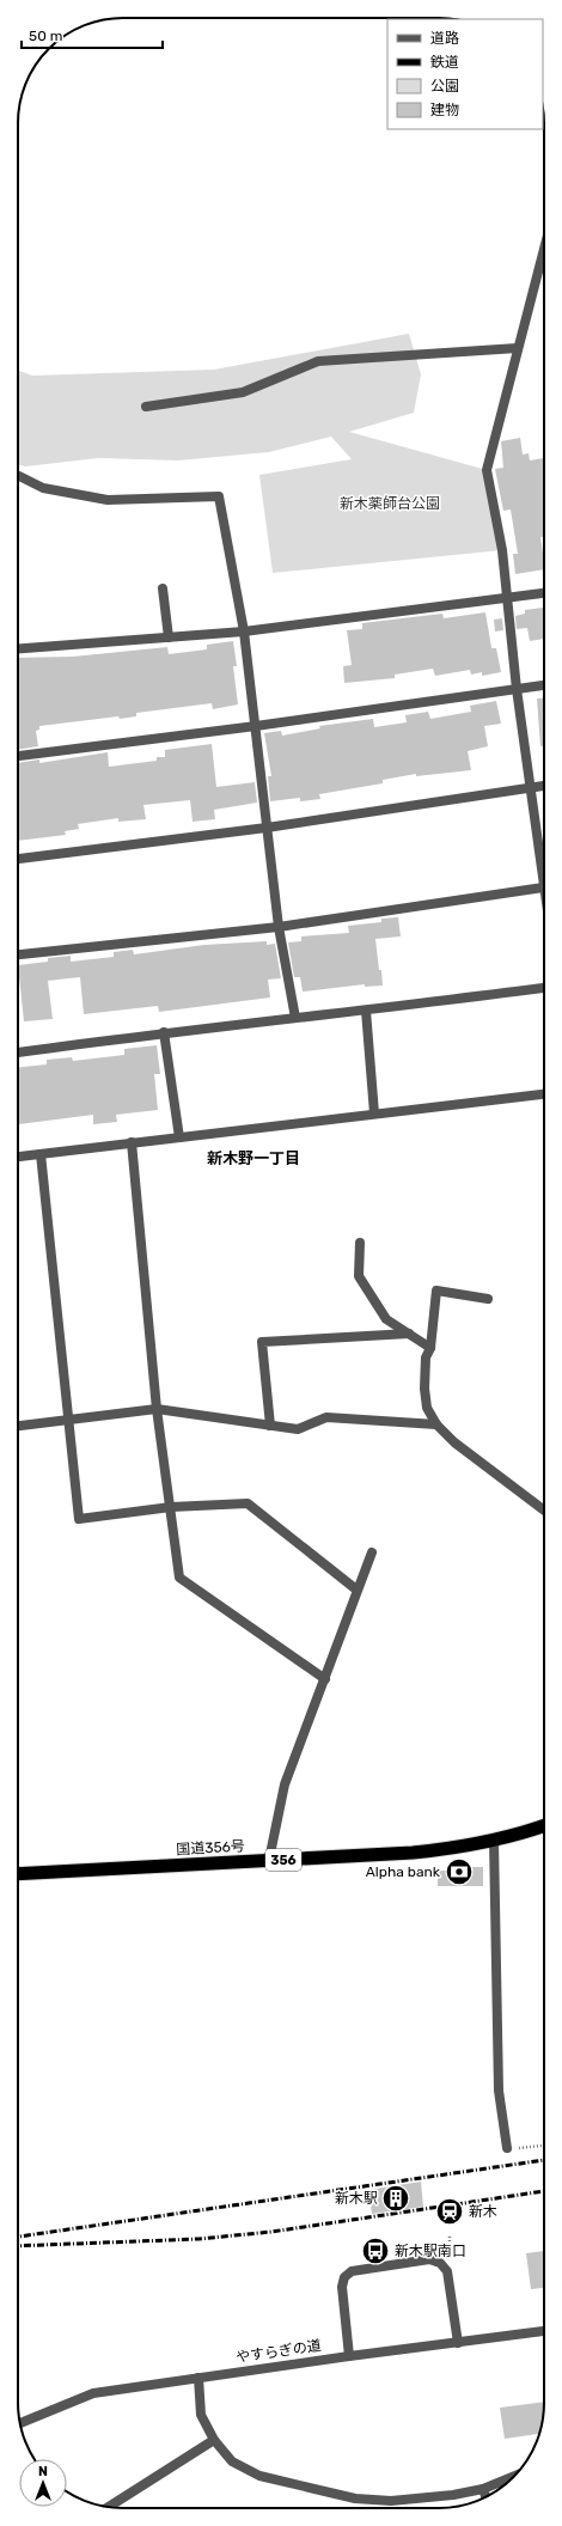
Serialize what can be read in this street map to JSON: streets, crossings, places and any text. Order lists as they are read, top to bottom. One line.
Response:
{"streets":{"highway":["国道356号","356"],"street":["やすらぎの道"]},"districts":["新木野一丁目"],"parks":["新木薬師台公園"],"places":{"bank":["Alpha bank"],"building":["新木駅"],"station":["新木"],"bus stop":["新木駅南口"]},"legend":["道路","鉄道","公園","建物"],"scale_bar":"50 m","north":"top"}
